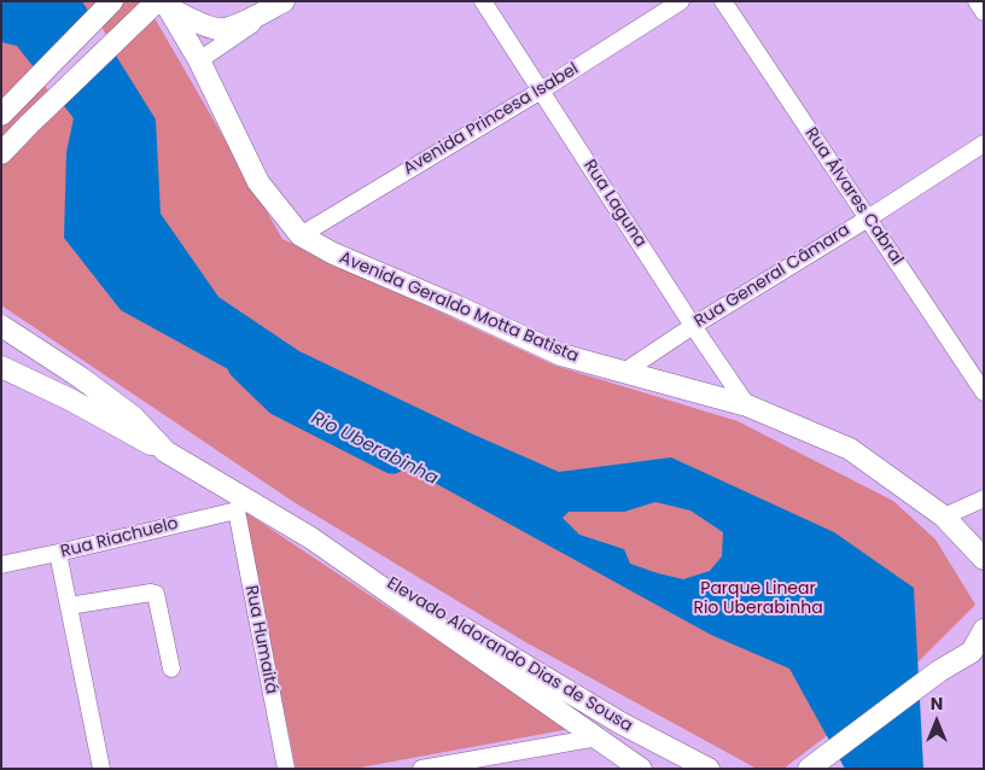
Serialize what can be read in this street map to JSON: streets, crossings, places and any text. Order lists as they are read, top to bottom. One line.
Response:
{"streets":{"main road":["Avenida Geraldo Motta Batista","Elevado Aldorando Dias de Sousa"],"street":["Avenida Princesa Isabel","Rua Álvares Cabral","Rua Laguna","Rua General Câmara","Rua Riachuelo","Rua Humaitá"]},"crossings":[["Avenida Princesa Isabel","Rua Laguna"],["Avenida Princesa Isabel","Avenida Geraldo Motta Batista"],["Rua Álvares Cabral","Rua General Câmara"],["Rua Laguna","Rua General Câmara"],["Rua Laguna","Avenida Geraldo Motta Batista"],["Rua General Câmara","Avenida Geraldo Motta Batista"],["Rua Riachuelo","Rua Humaitá"]],"water":["Rio Uberabinha"],"parks":["Parque Linear Rio Uberabinha"],"north":"top"}
